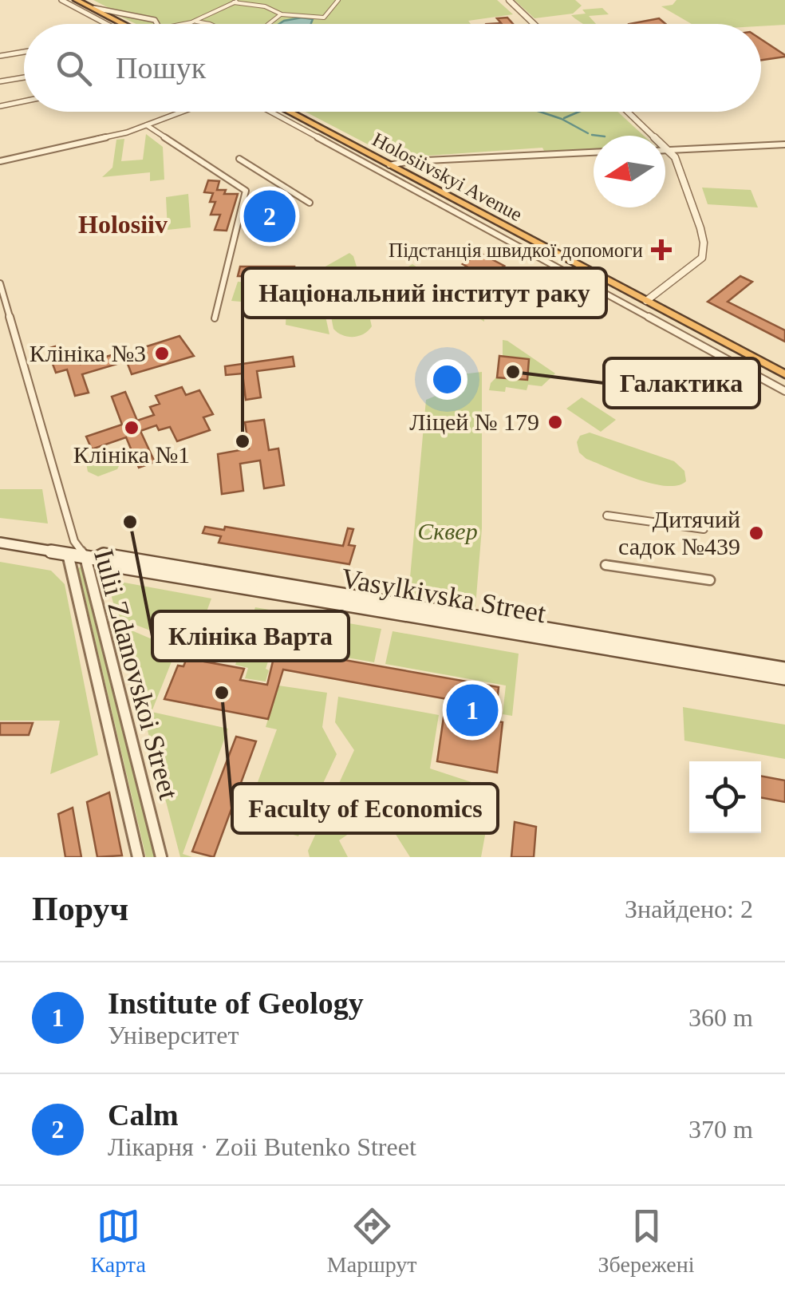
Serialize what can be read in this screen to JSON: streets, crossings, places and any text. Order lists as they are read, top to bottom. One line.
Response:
{"streets":{"highway":["Holosiivskyi Avenue"],"main road":["Vasylkivska Street"],"street":["Iulii Zdanovskoi Street"]},"crossings":[["Vasylkivska Street","Iulii Zdanovskoi Street"]],"districts":["Holosiiv"],"parks":["Сквер"],"places":{"health":["Підстанція швидкої допомоги"],"other":["Клініка №3","Галактика","Ліцей № 179","Клініка №1","Національний інститут раку","Клініка Варта","Дитячий садок №439","Faculty of Economics"]},"north":"left","page":{"search":"Пошук","pins":["2","1"],"heading":["Поруч","Знайдено: 2"],"list":[{"mark":"1","name":"Institute of Geology","note":"Університет","value":"360 m"},{"mark":"2","name":"Calm","note":"Лікарня · Zoii Butenko Street","value":"370 m"}],"nav":["Карта","Маршрут","Збережені"]}}
